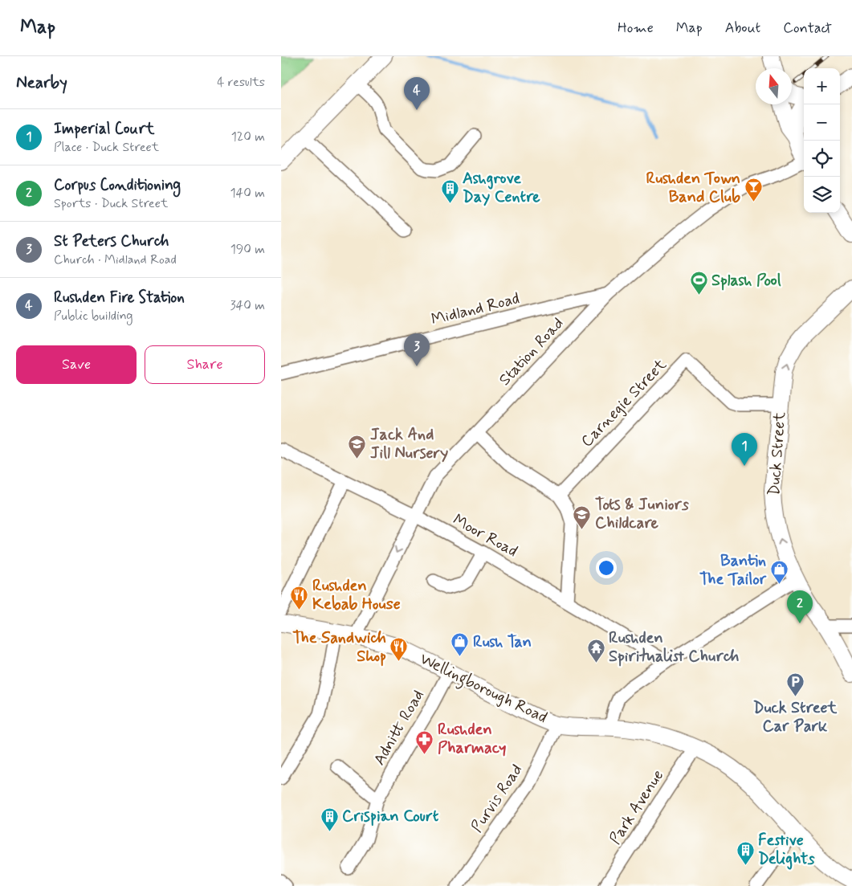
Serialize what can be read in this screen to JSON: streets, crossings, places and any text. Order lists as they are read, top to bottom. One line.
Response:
{"streets":{"main road":["Duck Street","Wellingborough Road"],"street":["Midland Road","Station Road","Carnegie Street","Moor Road","Adnitt Road","Purvis Road","Park Avenue"]},"crossings":[["Midland Road","Station Road"],["Station Road","Moor Road"],["Station Road","Wellingborough Road"],["Carnegie Street","Duck Street"],["Wellingborough Road","Adnitt Road"],["Wellingborough Road","Purvis Road"],["Wellingborough Road","Park Avenue"]],"one_way":["Duck Street"],"places":{"bar":["Rushden Town Band Club"],"building":["Ashgrove Day Centre","Crispian Court","Festive Delights"],"sports":["Splash Pool"],"school or university":["Jack And Jill Nursery","Tots & Juniors Childcare"],"shop":["Bantin The Tailor","Rush Tan"],"restaurant":["Rushden Kebab House","The Sandwich Shop"],"temple":["Rushden Spiritualist Church"],"parking":["Duck Street Car Park"],"pharmacy":["Rushden Pharmacy"]},"north":"top","page":{"header":"Map","nav":["Home","Map","About","Contact"],"heading":["Nearby","4 results"],"map_buttons":["+","−"],"pins":["4","3","1","2"],"list":[{"mark":"1","name":"Imperial Court","note":"Place · Duck Street","value":"120 m"},{"mark":"2","name":"Corpus Conditioning","note":"Sports · Duck Street","value":"140 m"},{"mark":"3","name":"St Peters Church","note":"Church · Midland Road","value":"190 m"},{"mark":"4","name":"Rushden Fire Station","note":"Public building","value":"340 m"}],"buttons":["Save","Share"]}}
